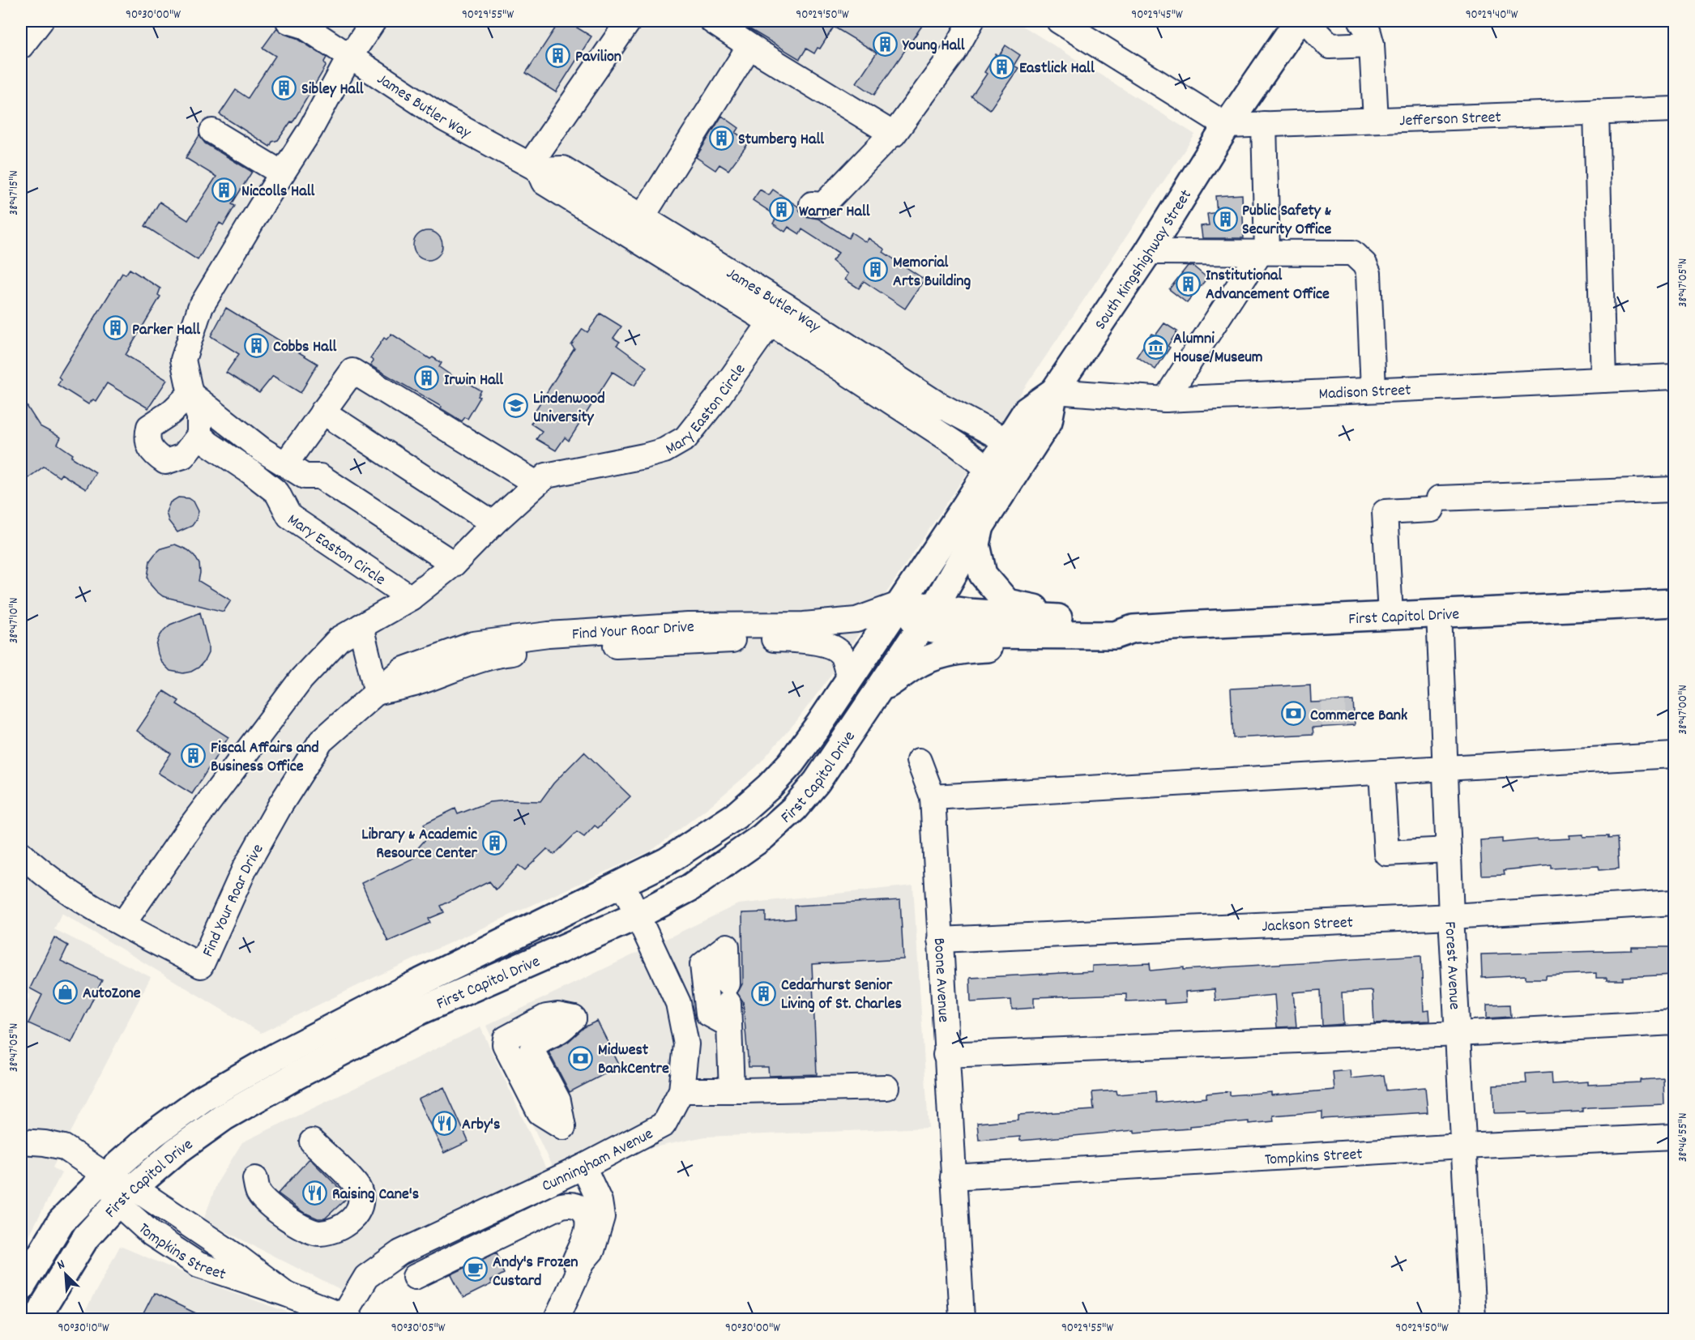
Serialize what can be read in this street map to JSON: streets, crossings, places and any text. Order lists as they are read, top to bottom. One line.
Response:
{"streets":{"main road":["South Kingshighway Street","First Capitol Drive"],"street":["James Butler Way","Jefferson Street","Madison Street","Mary Easton Circle","Find Your Roar Drive","Jackson Street","Forest Avenue","Boone Avenue","Tompkins Street","Cunningham Avenue"]},"crossings":[["James Butler Way","South Kingshighway Street"],["James Butler Way","Mary Easton Circle"],["Jefferson Street","South Kingshighway Street"],["South Kingshighway Street","Madison Street"],["South Kingshighway Street","First Capitol Drive"],["South Kingshighway Street","Find Your Roar Drive"],["First Capitol Drive","Find Your Roar Drive"],["First Capitol Drive","Forest Avenue"],["First Capitol Drive","Tompkins Street"],["First Capitol Drive","Cunningham Avenue"],["Jackson Street","Forest Avenue"],["Jackson Street","Boone Avenue"],["Forest Avenue","Tompkins Street"],["Boone Avenue","Tompkins Street"],["Tompkins Street","Cunningham Avenue"]],"places":{"building":["Young Hall","Pavilion","Eastlick Hall","Sibley Hall","Stumberg Hall","Niccolls Hall","Warner Hall","Public Safety & Security Office","Memorial Arts Building","Institutional Advancement Office","Parker Hall","Cobbs Hall","Irwin Hall","Fiscal Affairs and Business Office","Library & Academic Resource Center","Cedarhurst Senior Living of St. Charles"],"museum":["Alumni House/Museum"],"school or university":["Lindenwood University"],"bank":["Commerce Bank","Midwest BankCentre"],"shop":["AutoZone"],"restaurant":["Arby's","Raising Cane's"],"cafe":["Andy's Frozen Custard"]},"north":"top left","coordinates":["90°30'00\"W","90°29'55\"W","90°29'50\"W","90°29'45\"W","90°29'40\"W","38°47'15\"N","38°47'05\"N","38°47'10\"N","38°47'00\"N","38°46'55\"N","90°30'10\"W","90°30'05\"W"]}
